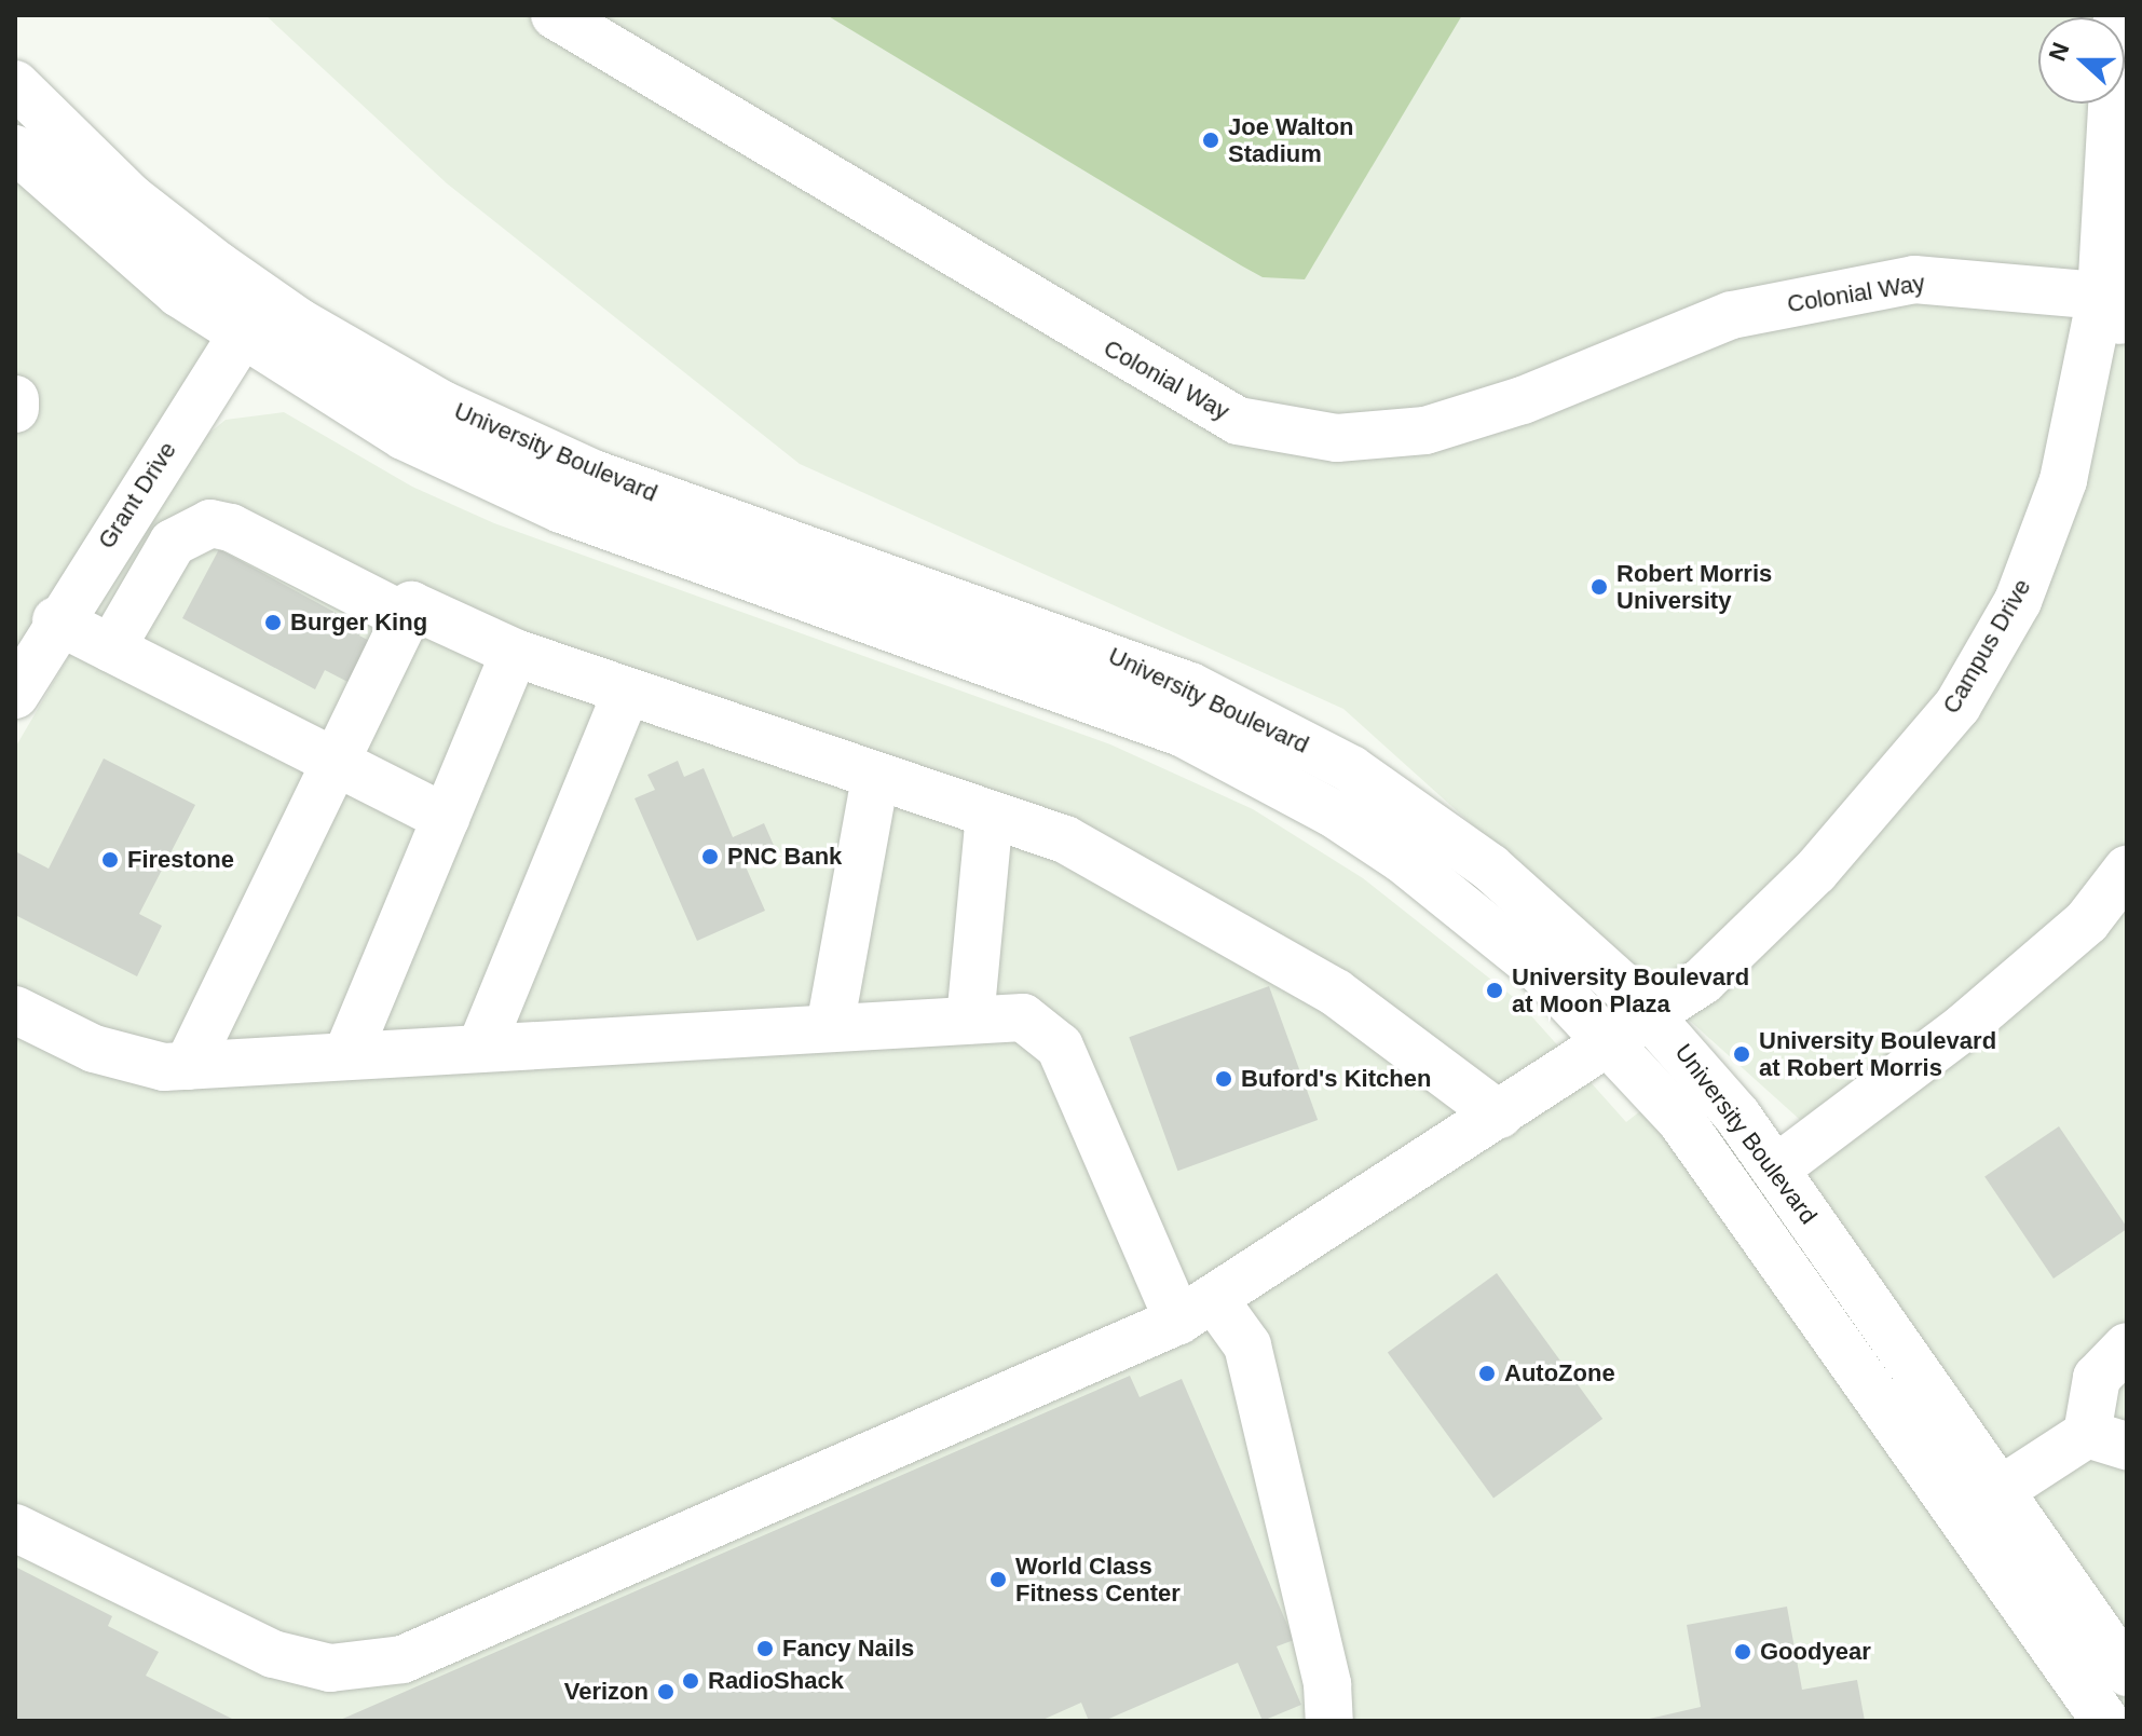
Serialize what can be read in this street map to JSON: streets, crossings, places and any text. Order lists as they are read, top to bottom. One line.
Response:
{"streets":{"main road":["Colonial Way","University Boulevard","Grant Drive","Campus Drive"]},"crossings":[["Colonial Way","Campus Drive"],["University Boulevard","Grant Drive"],["University Boulevard","Campus Drive"]],"places":["Joe Walton Stadium","Robert Morris University","Burger King","PNC Bank","Firestone","University Boulevard at Moon Plaza","University Boulevard at Robert Morris","Buford's Kitchen","AutoZone","World Class Fitness Center","Fancy Nails","Goodyear","RadioShack","Verizon"],"north":"left"}
